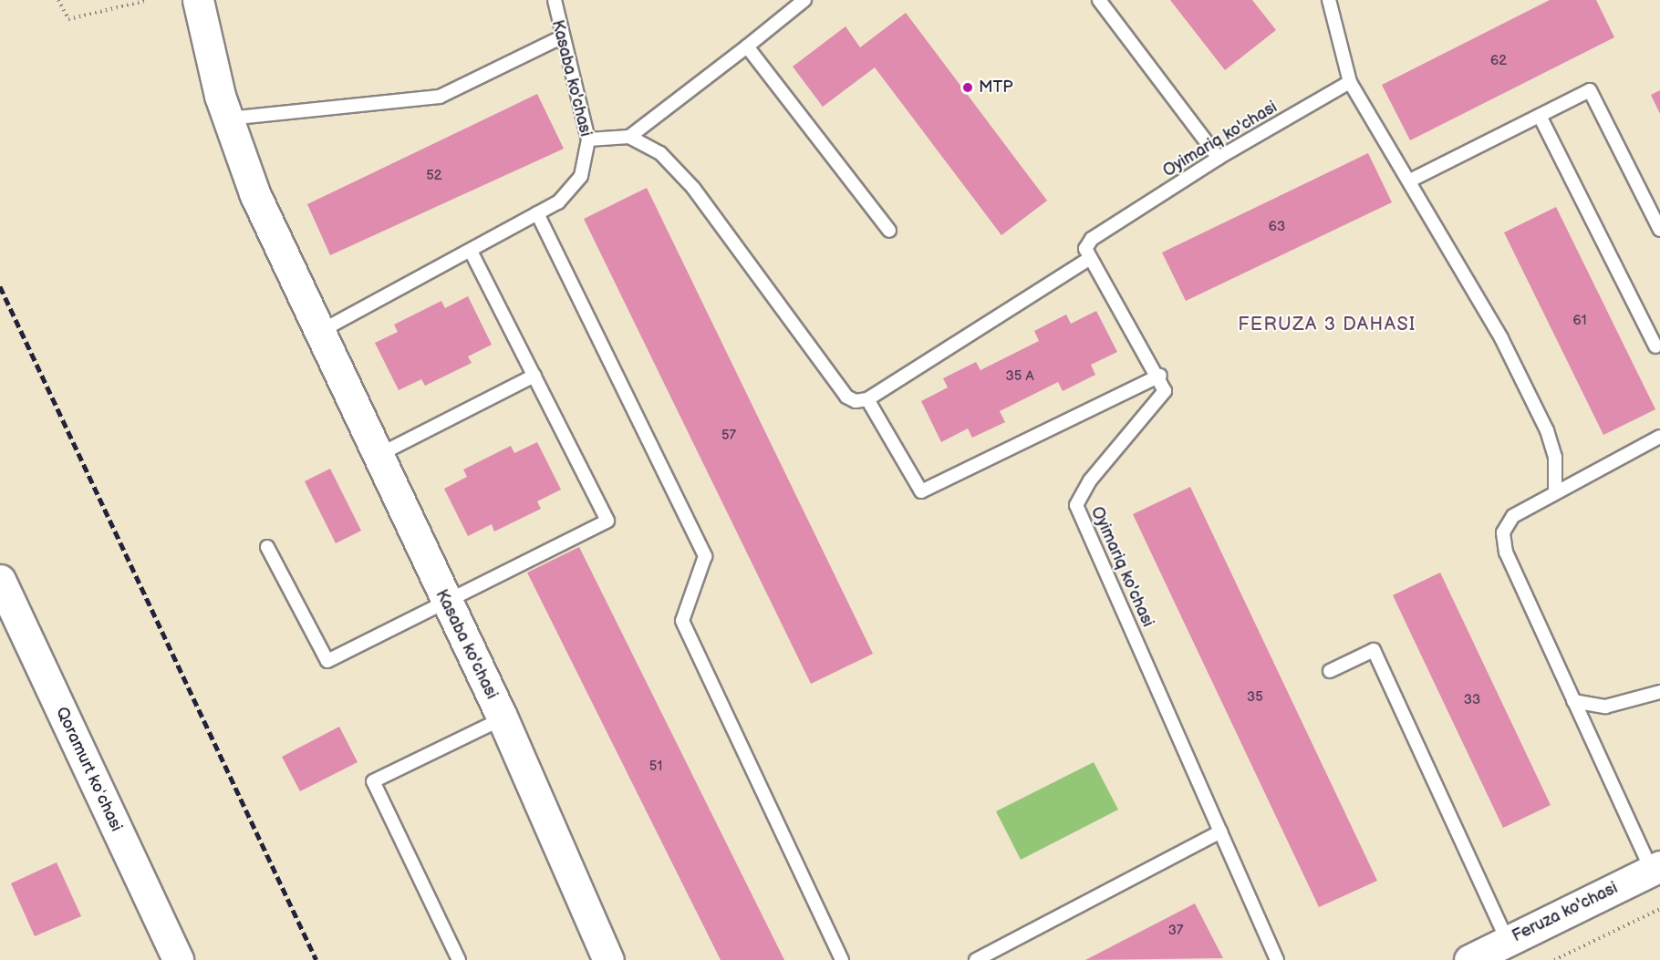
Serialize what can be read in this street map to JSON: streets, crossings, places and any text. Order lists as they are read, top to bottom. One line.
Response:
{"streets":{"street":["Kasaba ko'chasi","Qoramurt koʻchasi","Feruza ko'chasi"],"lane":["Oyimariq ko'chasi"]},"districts":["FERUZA 3 DAHASI"],"places":["MTP"],"house_numbers":["62","52","63","61","35 А","57","35","33","51","37"]}
